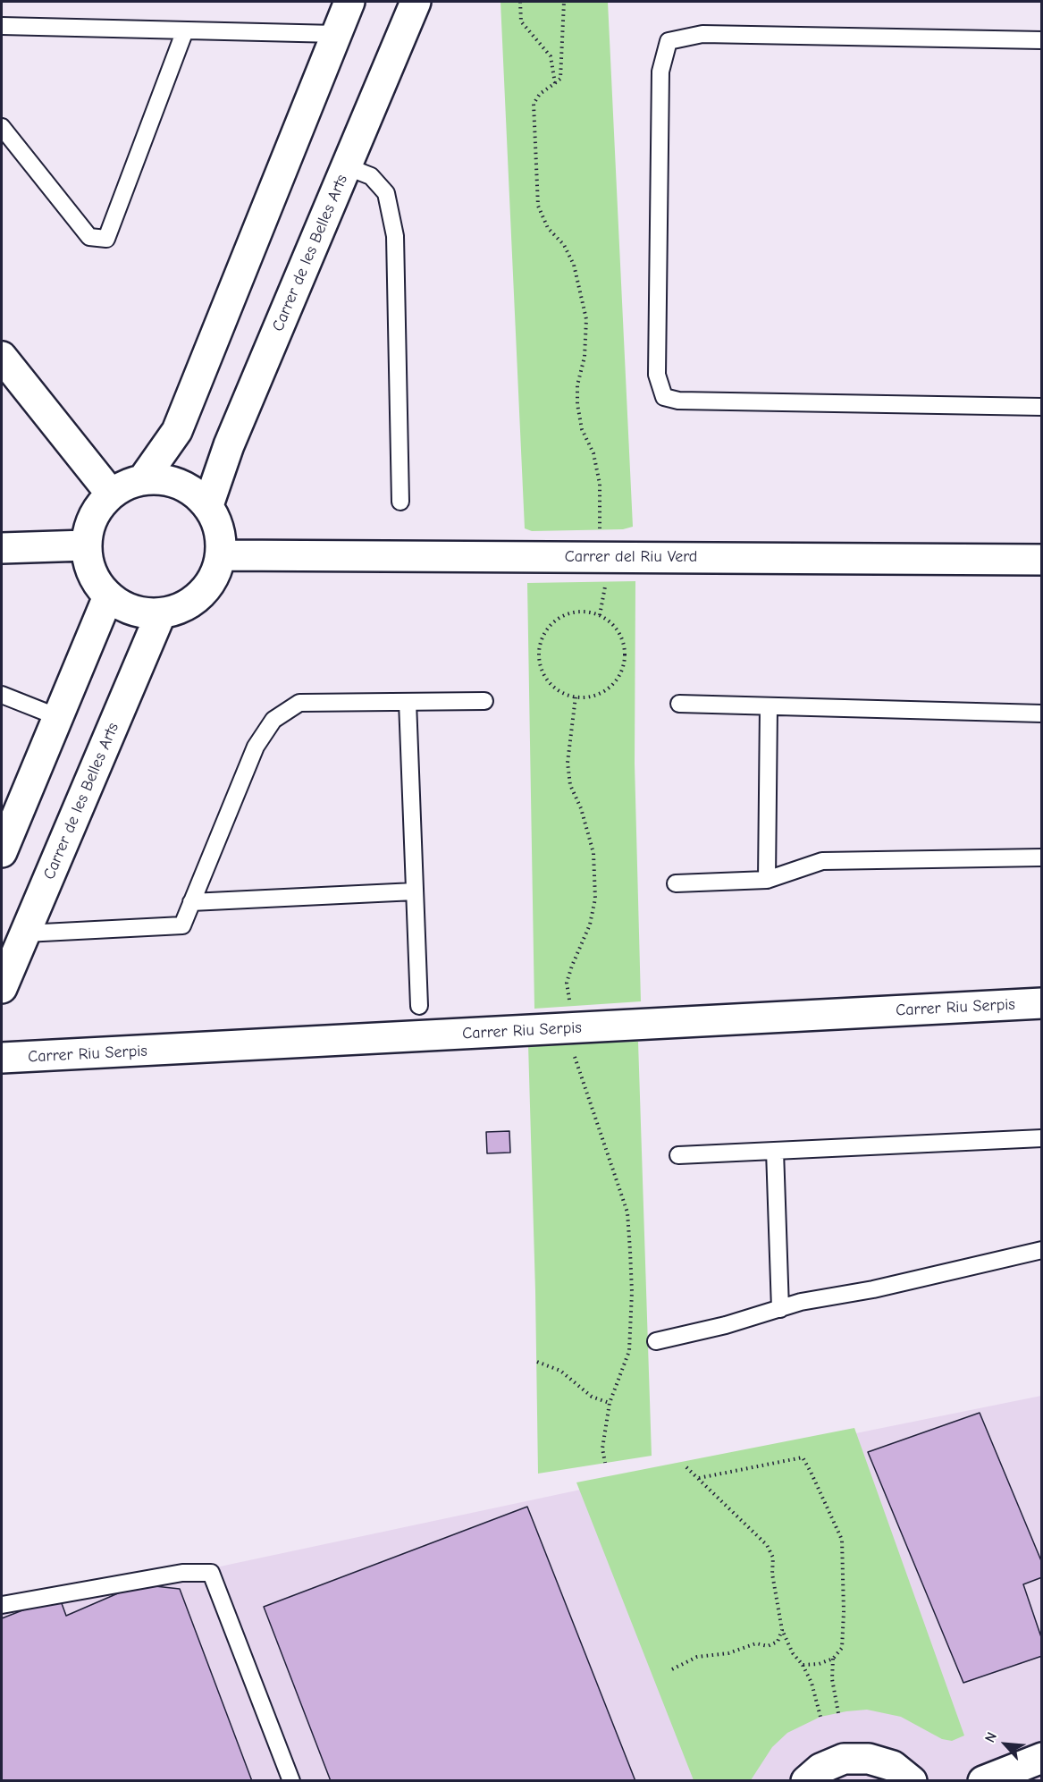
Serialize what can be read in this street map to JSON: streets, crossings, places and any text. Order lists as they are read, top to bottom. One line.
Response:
{"streets":{"street":["Carrer de les Belles Arts","Carrer del Riu Verd","Carrer Riu Serpis"]},"crossings":[["Carrer de les Belles Arts","Carrer del Riu Verd"]],"north":"top left"}
